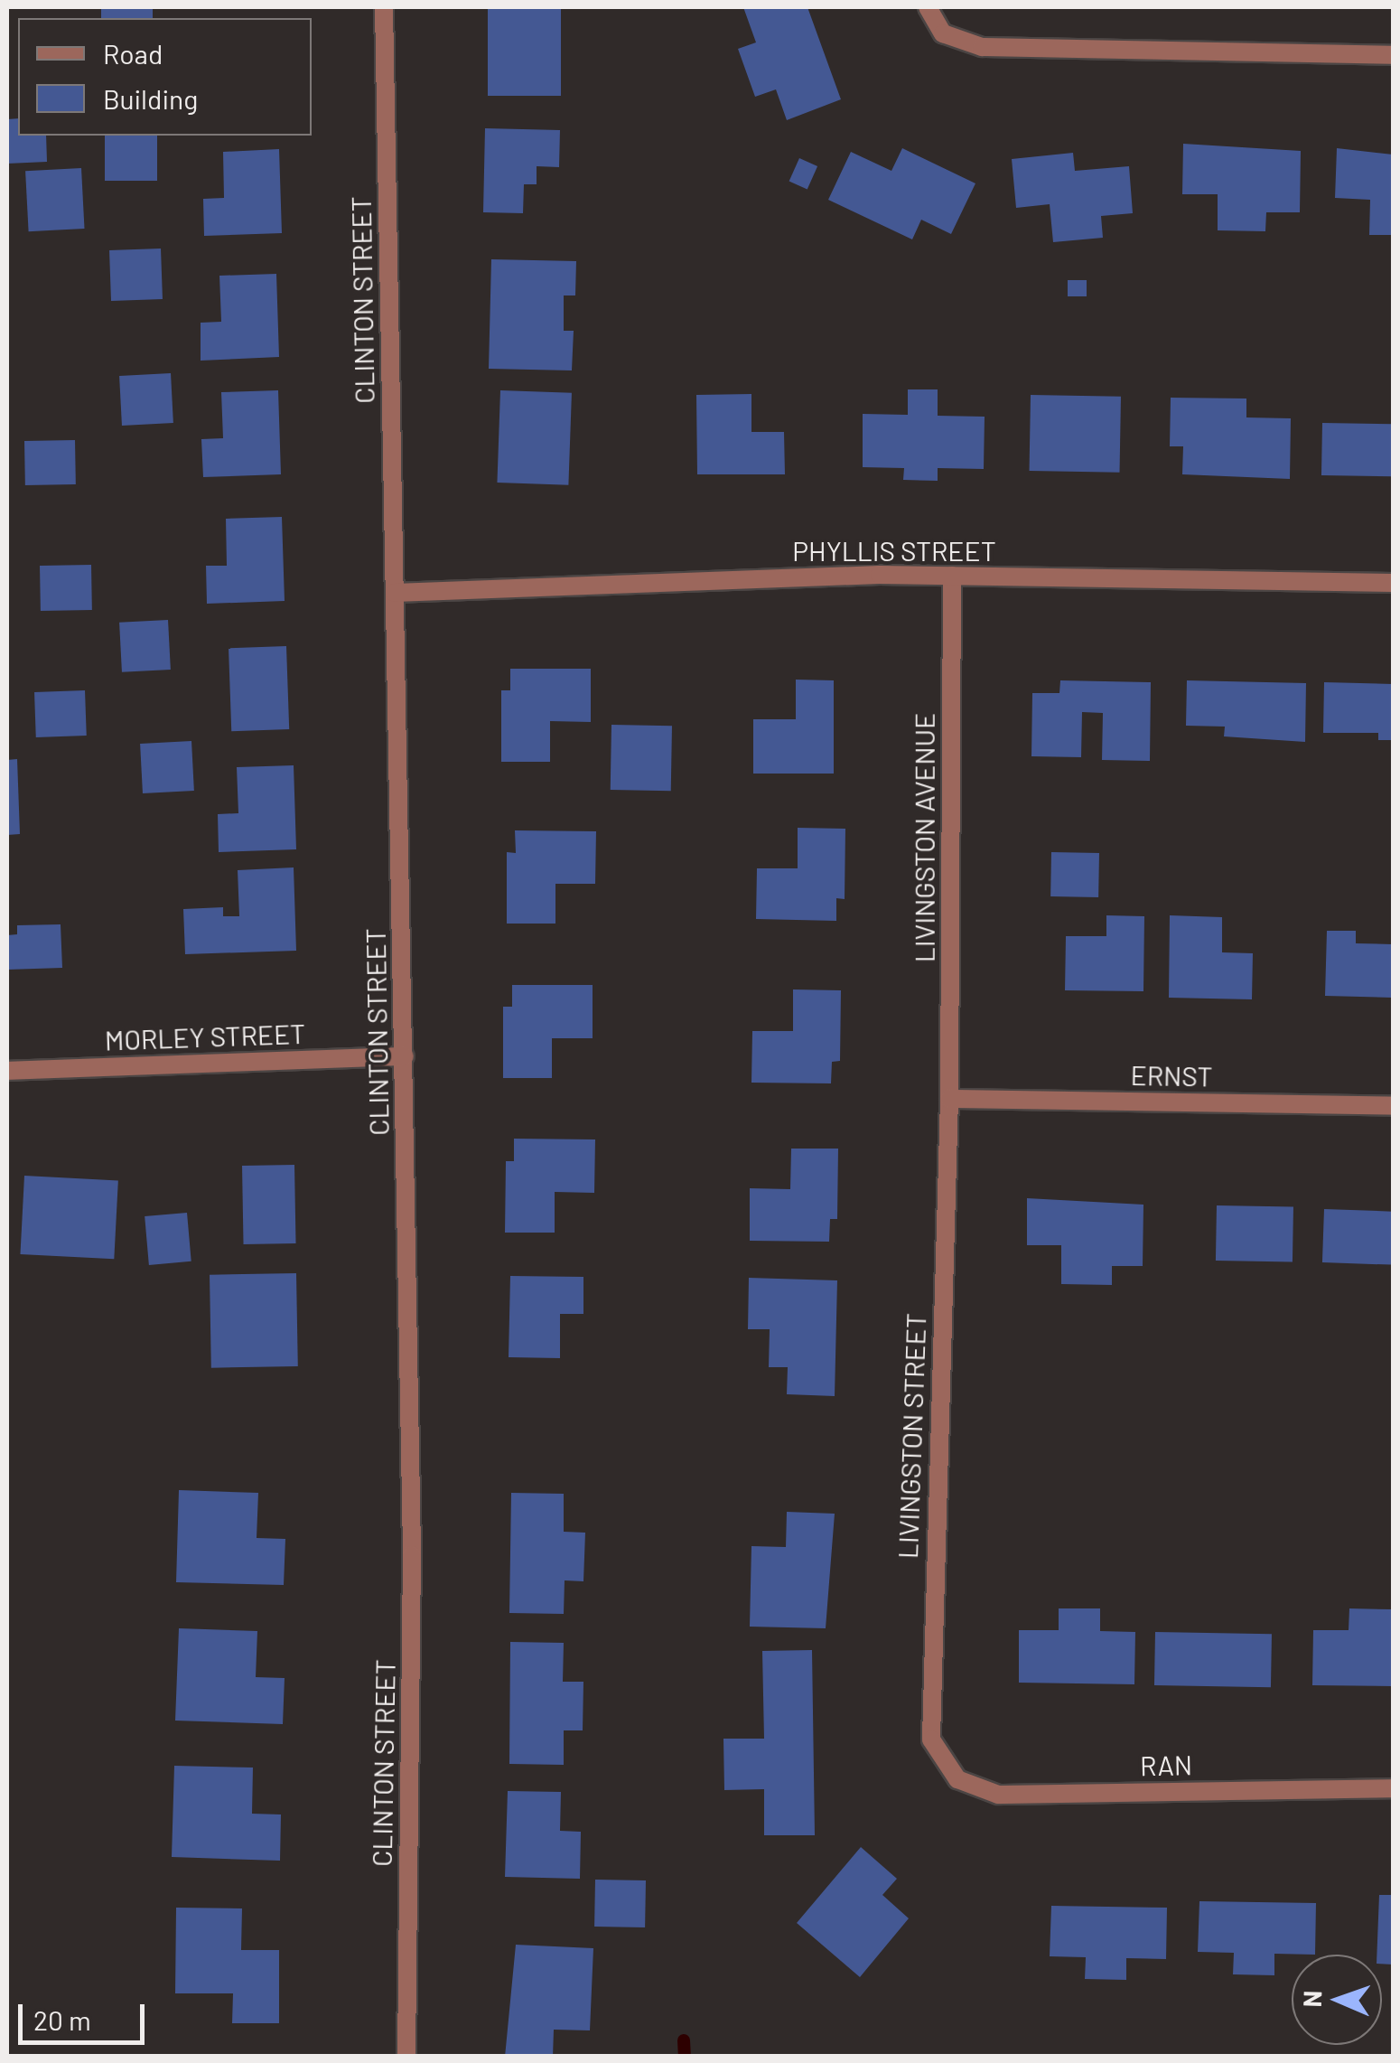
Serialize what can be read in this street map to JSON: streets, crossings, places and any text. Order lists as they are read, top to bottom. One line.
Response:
{"streets":{"street":["CLINTON STREET","PHYLLIS STREET","LIVINGSTON AVENUE","MORLEY STREET","ERNST","LIVINGSTON STREET","RAN"]},"crossings":[["CLINTON STREET","PHYLLIS STREET"],["CLINTON STREET","MORLEY STREET"],["PHYLLIS STREET","LIVINGSTON AVENUE"],["LIVINGSTON AVENUE","ERNST"],["LIVINGSTON AVENUE","LIVINGSTON STREET"],["ERNST","LIVINGSTON STREET"],["LIVINGSTON STREET","RAN"]],"legend":["Road","Building"],"scale_bar":"20 m","north":"left"}
